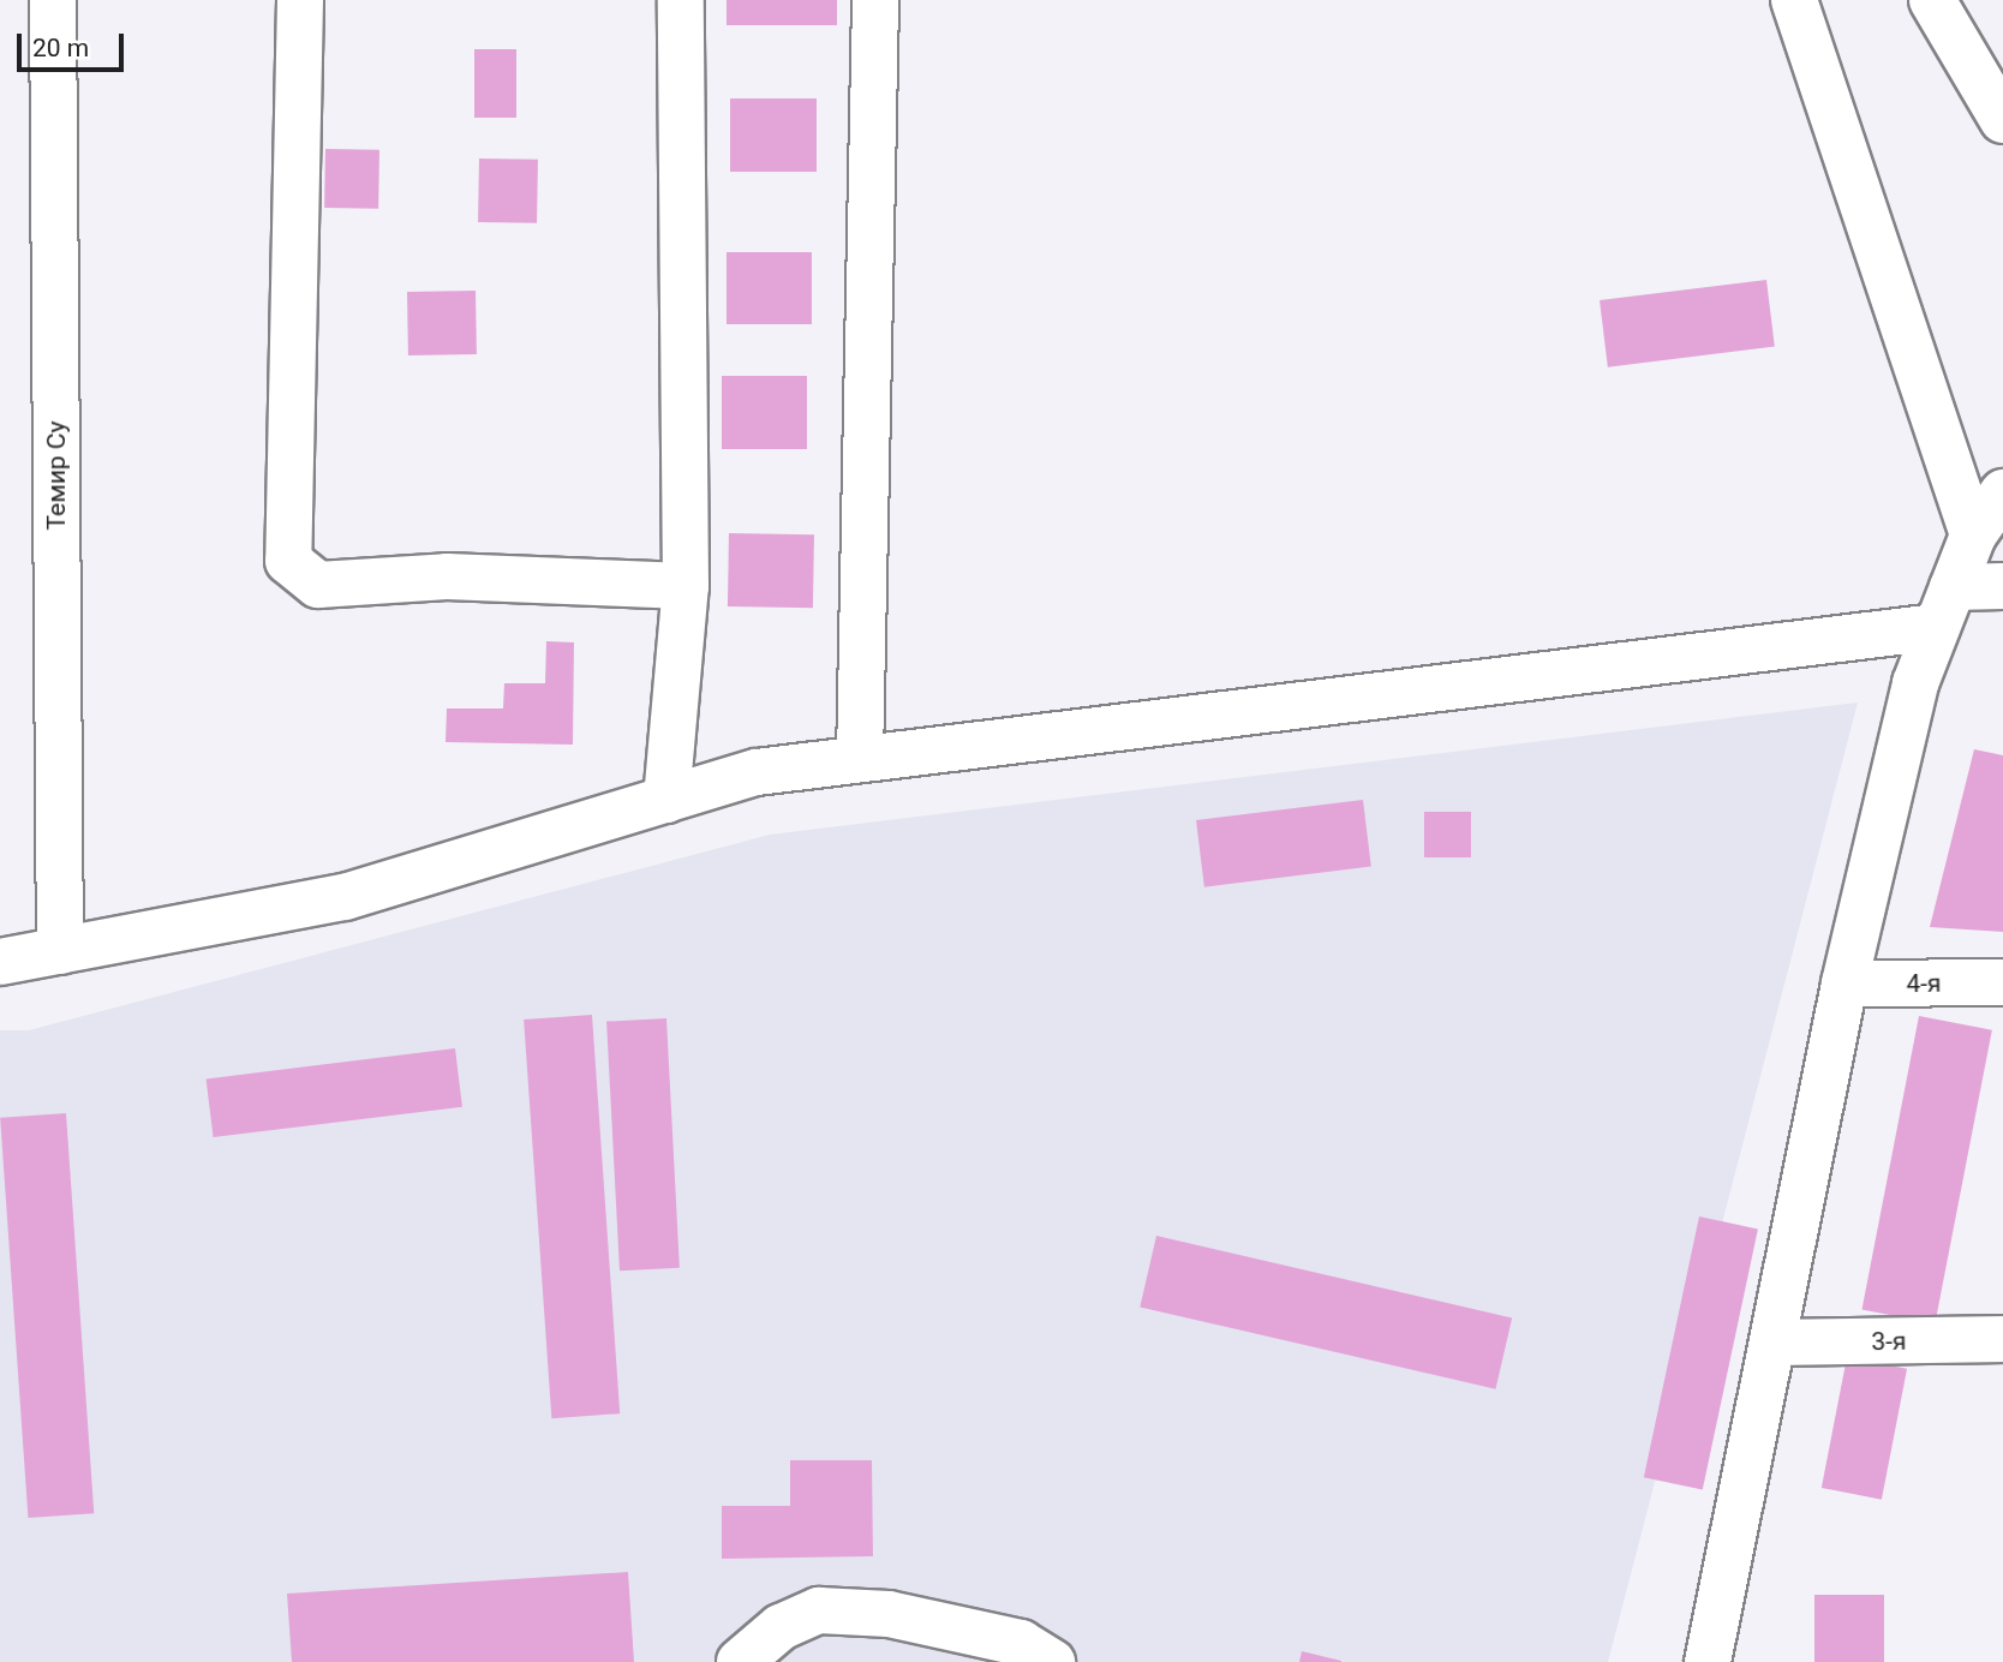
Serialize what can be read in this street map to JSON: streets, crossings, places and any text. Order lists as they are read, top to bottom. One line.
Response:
{"streets":{"street":["Темир Су","4-я","3-я"]},"scale_bar":"20 m"}
